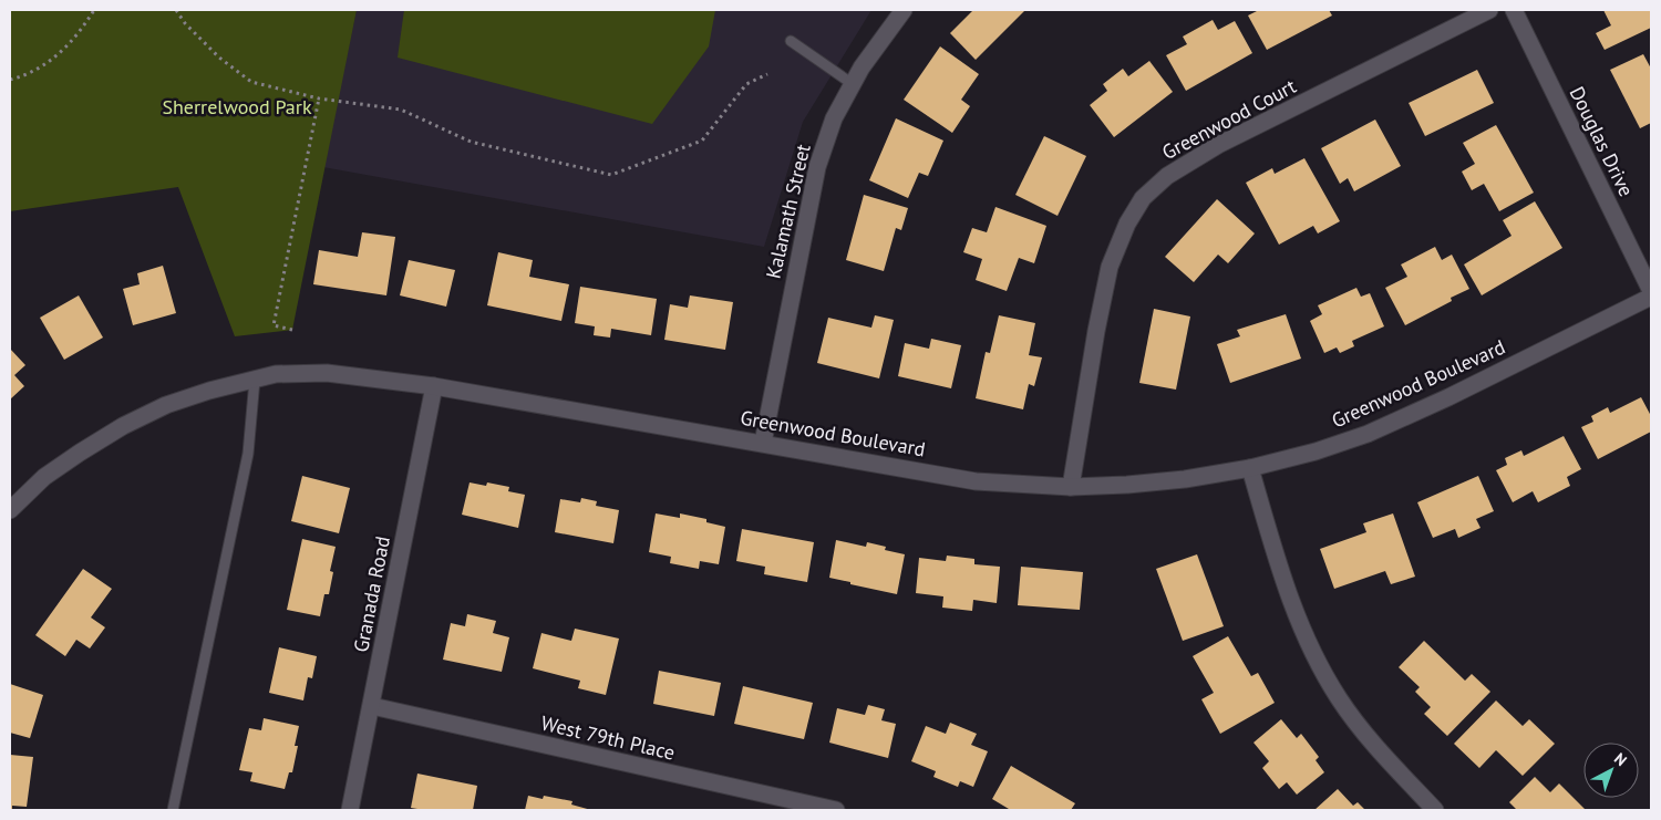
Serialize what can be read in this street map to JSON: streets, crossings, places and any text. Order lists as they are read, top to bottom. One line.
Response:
{"streets":{"street":["Greenwood Court","Douglas Drive","Kalamath Street","Greenwood Boulevard","Granada Road","West 79th Place"]},"crossings":[["Greenwood Court","Greenwood Boulevard"],["Kalamath Street","Greenwood Boulevard"],["Greenwood Boulevard","Granada Road"],["Granada Road","West 79th Place"]],"parks":["Sherrelwood Park"],"north":"top right"}
